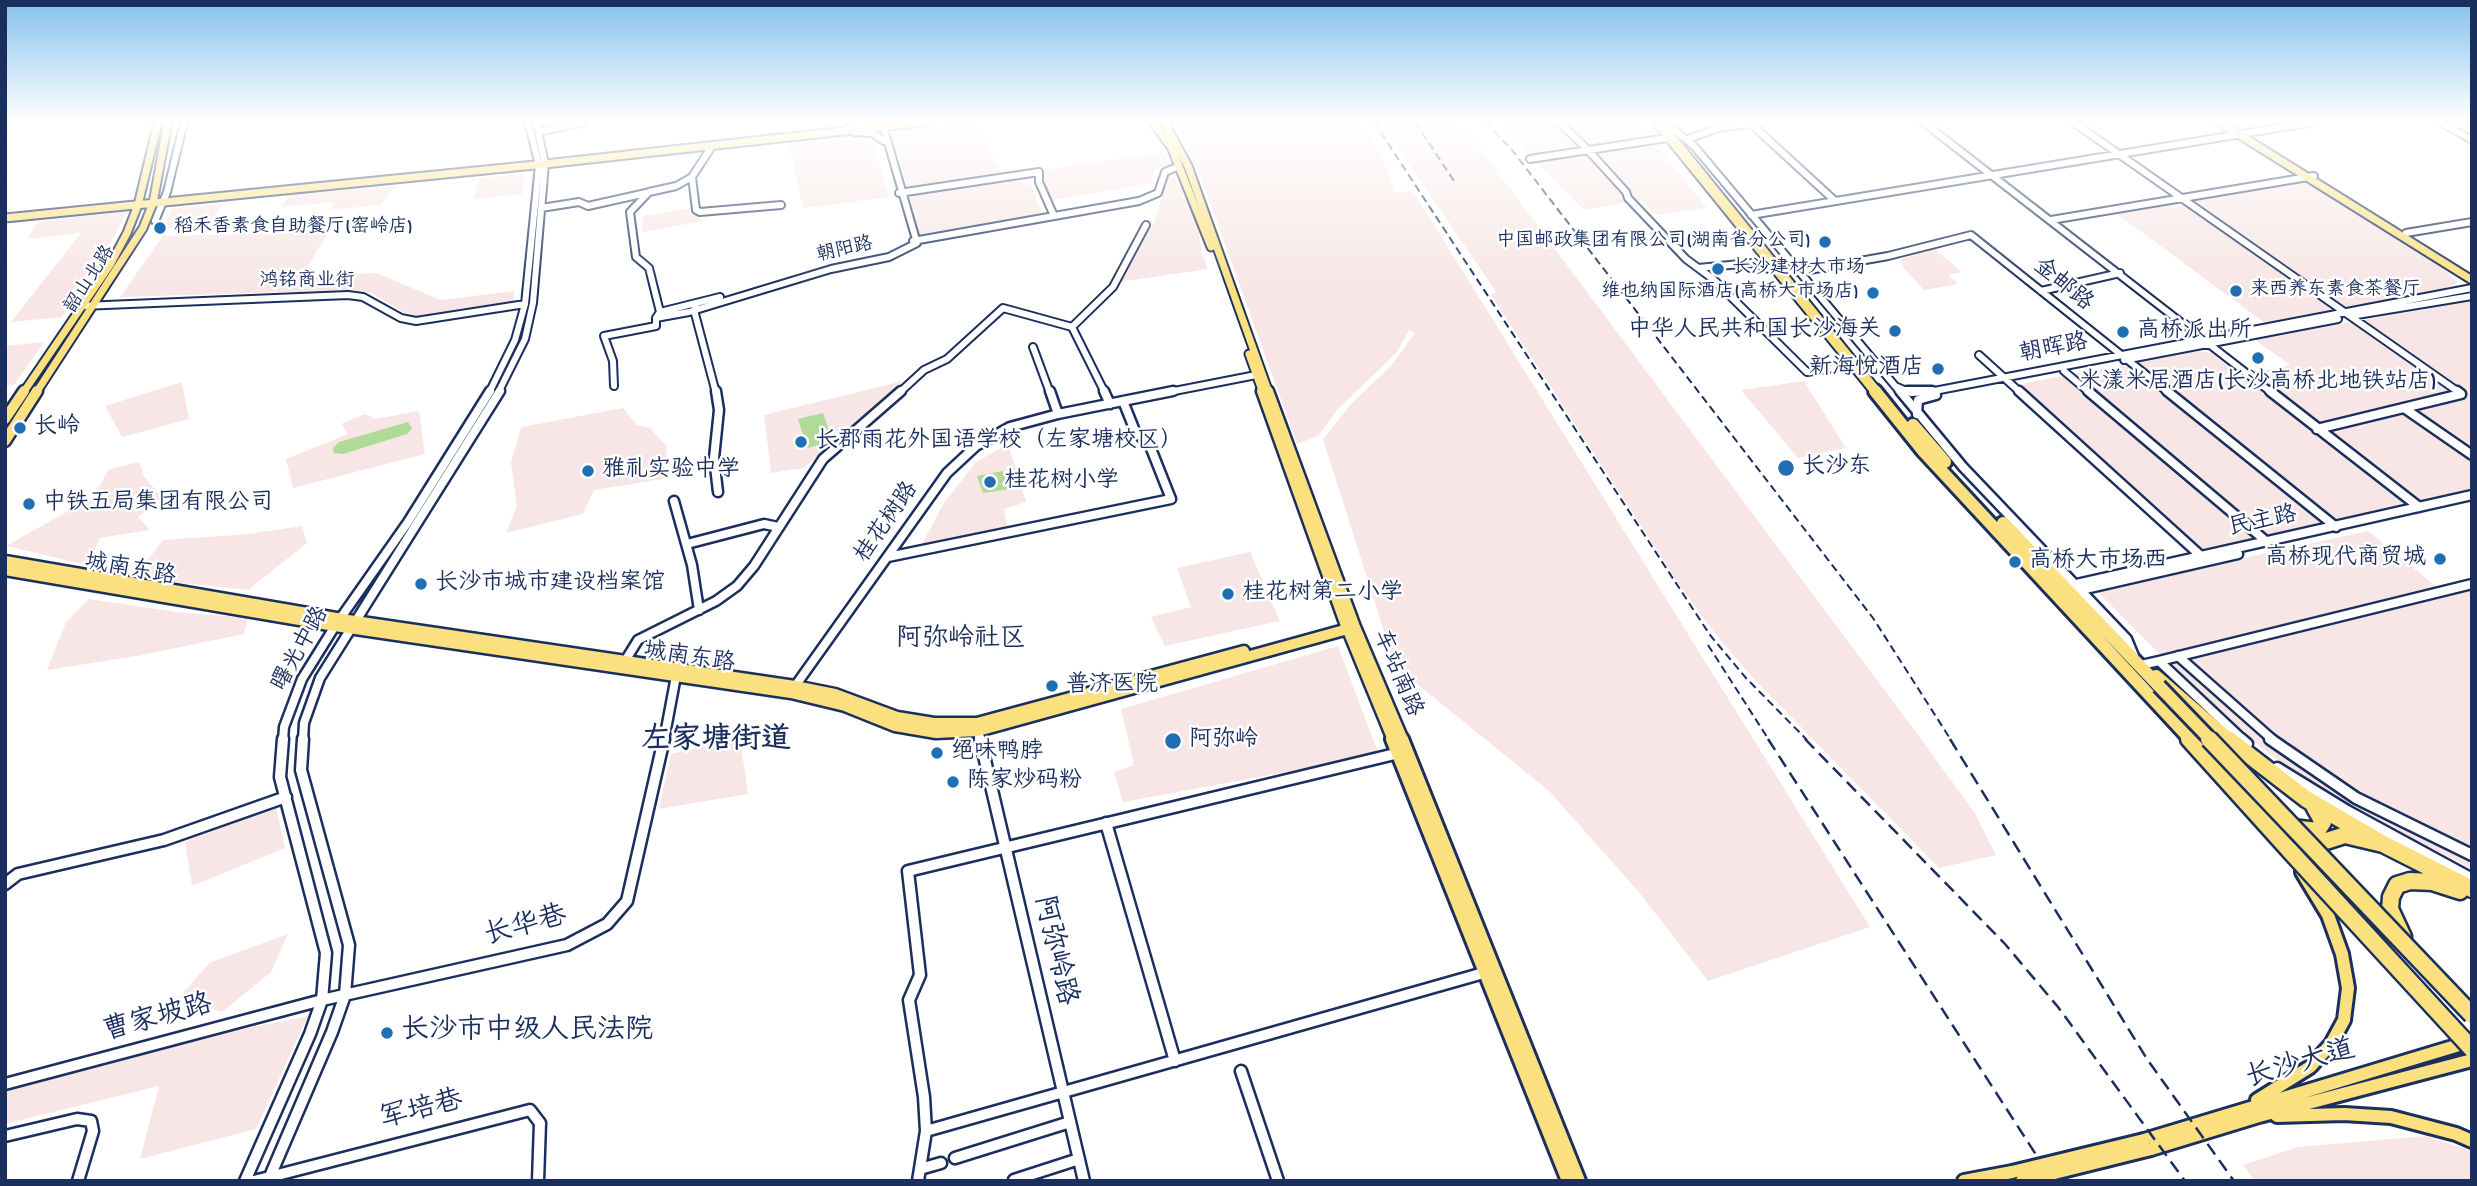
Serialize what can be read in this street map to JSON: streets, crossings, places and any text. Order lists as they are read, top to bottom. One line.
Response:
{"streets":{"main road":["韶山北路","城南东路","车站南路","长沙大道"],"street":["朝阳路","鸿铭商业街","金邮路","朝晖路","桂花树路","民主路","曙光中路","长华巷","阿弥岭路","曹家坡路","军培巷"]},"crossings":[["韶山北路","鸿铭商业街"],["鸿铭商业街","曙光中路"],["金邮路","朝晖路"],["金邮路","民主路"],["桂花树路","城南东路"],["桂花树路","车站南路"],["城南东路","曙光中路"],["城南东路","车站南路"],["城南东路","长华巷"],["城南东路","阿弥岭路"],["曙光中路","长华巷"],["曙光中路","曹家坡路"],["曙光中路","军培巷"],["长华巷","曹家坡路"]],"districts":["阿弥岭社区","左家塘街道"],"places":["稻禾香素食自助餐厅(窑岭店)","中国邮政集团有限公司(湖南省分公司)","长沙建材大市场","来西养东素食茶餐厅","维也纳国际酒店(高桥大市场店)","中华人民共和国长沙海关","高桥派出所","米漾米居酒店(长沙高桥北地铁站店)","新海悦酒店","长岭","长郡雨花外国语学校（左家塘校区）","长沙东","雅礼实验中学","桂花树小学","中铁五局集团有限公司","高桥现代商贸城","高桥大市场西","长沙市城市建设档案馆","桂花树第二小学","普济医院","阿弥岭","绝味鸭脖","陈家炒码粉","长沙市中级人民法院"]}
